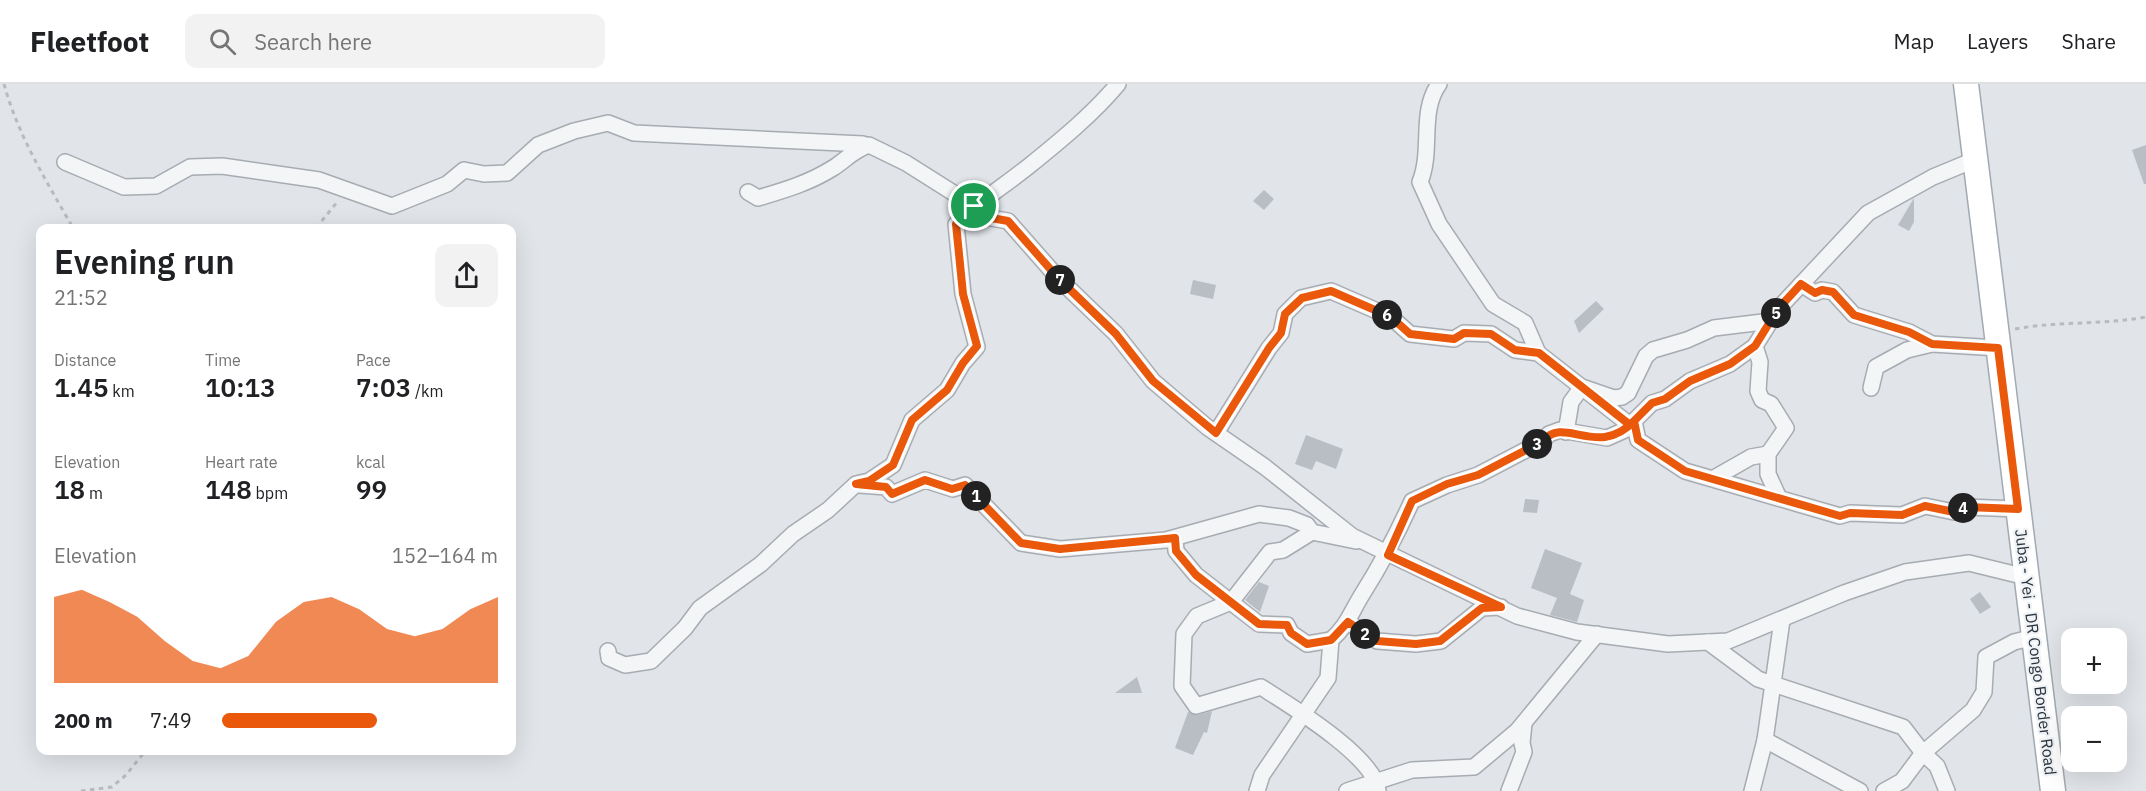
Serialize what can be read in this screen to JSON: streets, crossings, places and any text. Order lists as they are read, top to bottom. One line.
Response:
{"streets":{"main road":["Juba - Yei - DR Congo Border Road"]},"page":{"header":"Fleetfoot","search":"Search here","nav":["Map","Layers","Share"],"heading":["Evening run","21:52"],"pins":["7","5","6","3","1","4","2"],"stats":[["Distance","1.45 km"],["Time","10:13"],["Pace","7:03 /km"],["Elevation","18 m"],["Heart rate","148 bpm"],["kcal","99"]],"chart":["Elevation","152–164 m"],"map_buttons":["+","−"],"list":[{"name":"200 m","note":"7:49"}]}}
